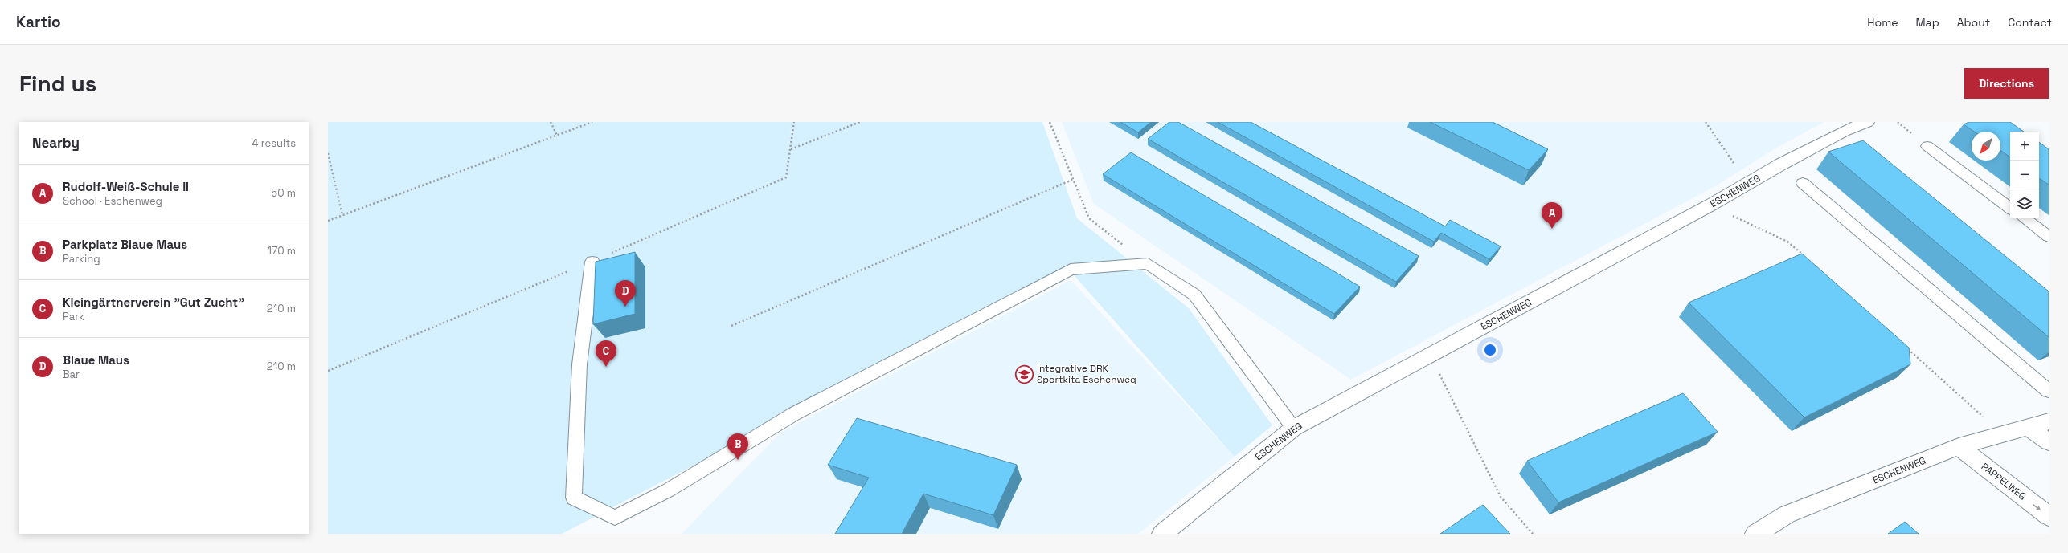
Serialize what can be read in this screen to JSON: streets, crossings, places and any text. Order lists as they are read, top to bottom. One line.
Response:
{"streets":{"street":["ESCHENWEG","PAPPELWEG"]},"crossings":[["ESCHENWEG","PAPPELWEG"]],"one_way":["PAPPELWEG"],"places":{"school or university":["Integrative DRK Sportkita Eschenweg"]},"north":"bottom left","page":{"header":"Kartio","nav":["Home","Map","About","Contact"],"buttons":"Directions","title":"Find us","heading":["Nearby","4 results"],"map_buttons":["+","−"],"list":[{"mark":"A","name":"Rudolf-Weiß-Schule II","note":"School · Eschenweg","value":"50 m"},{"mark":"B","name":"Parkplatz Blaue Maus","note":"Parking","value":"170 m"},{"mark":"C","name":"Kleingärtnerverein \"Gut Zucht\"","note":"Park","value":"210 m"},{"mark":"D","name":"Blaue Maus","note":"Bar","value":"210 m"}],"pins":["A","D","C","B"]}}
